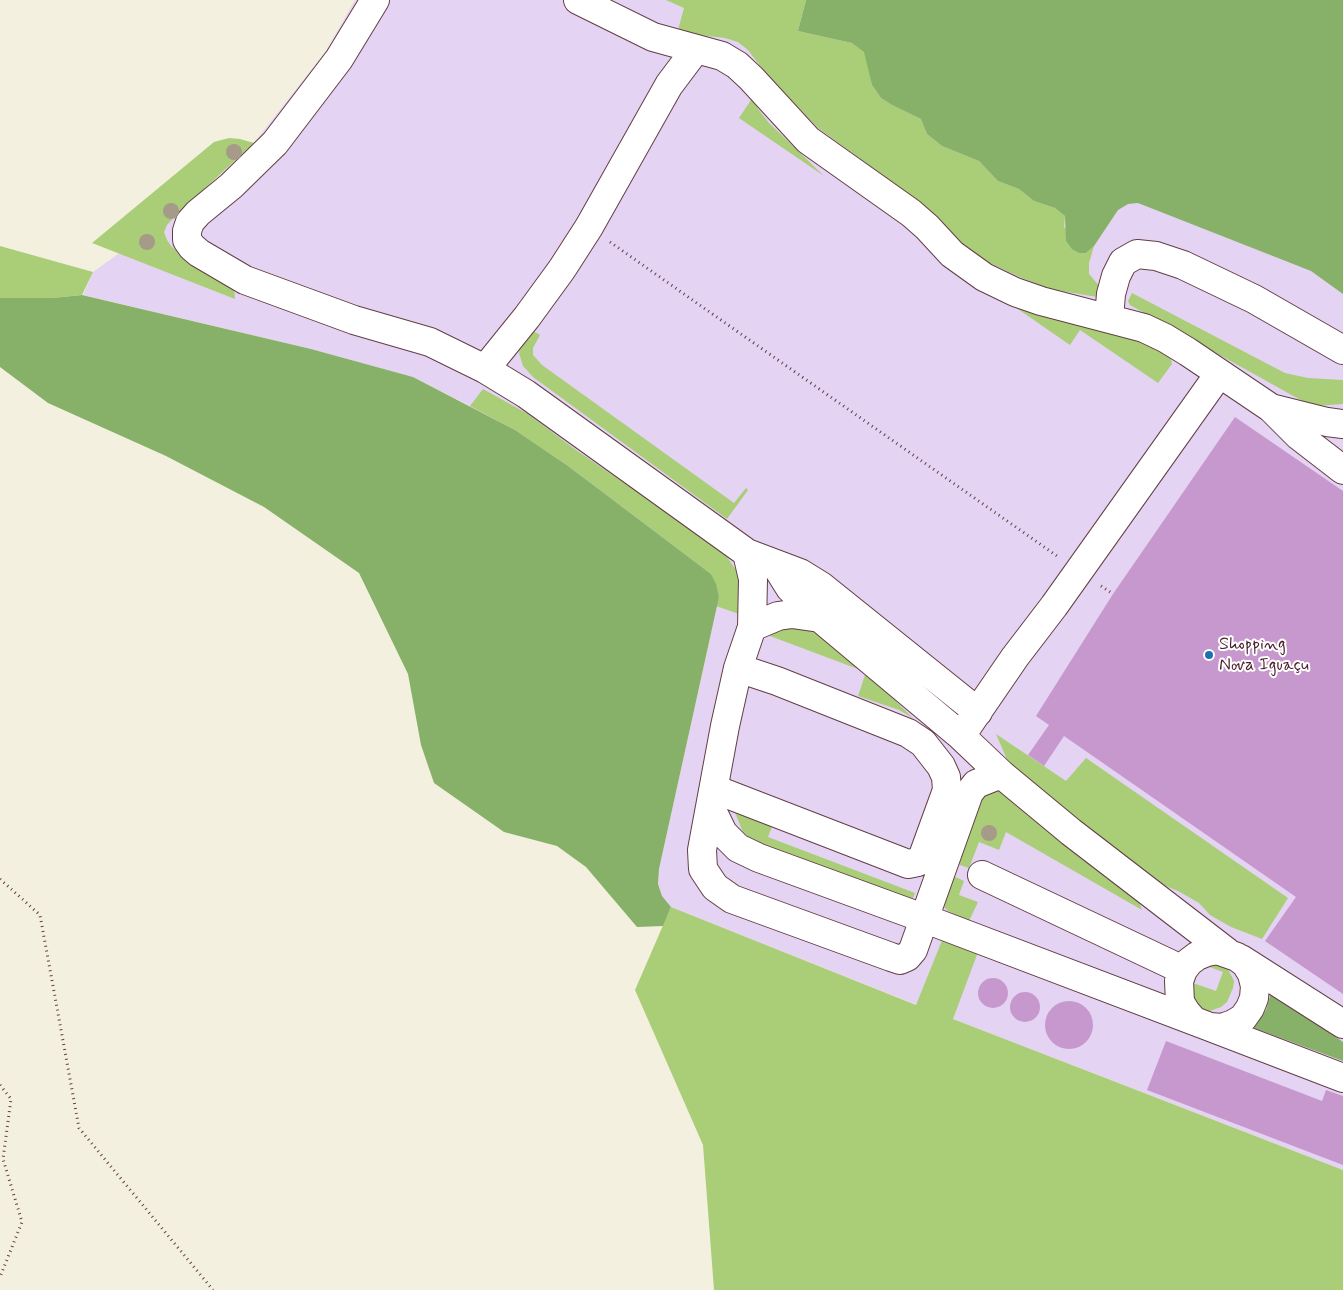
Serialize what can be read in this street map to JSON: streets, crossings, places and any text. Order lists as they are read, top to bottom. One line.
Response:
{"places":["Shopping Nova Iguaçu"]}
